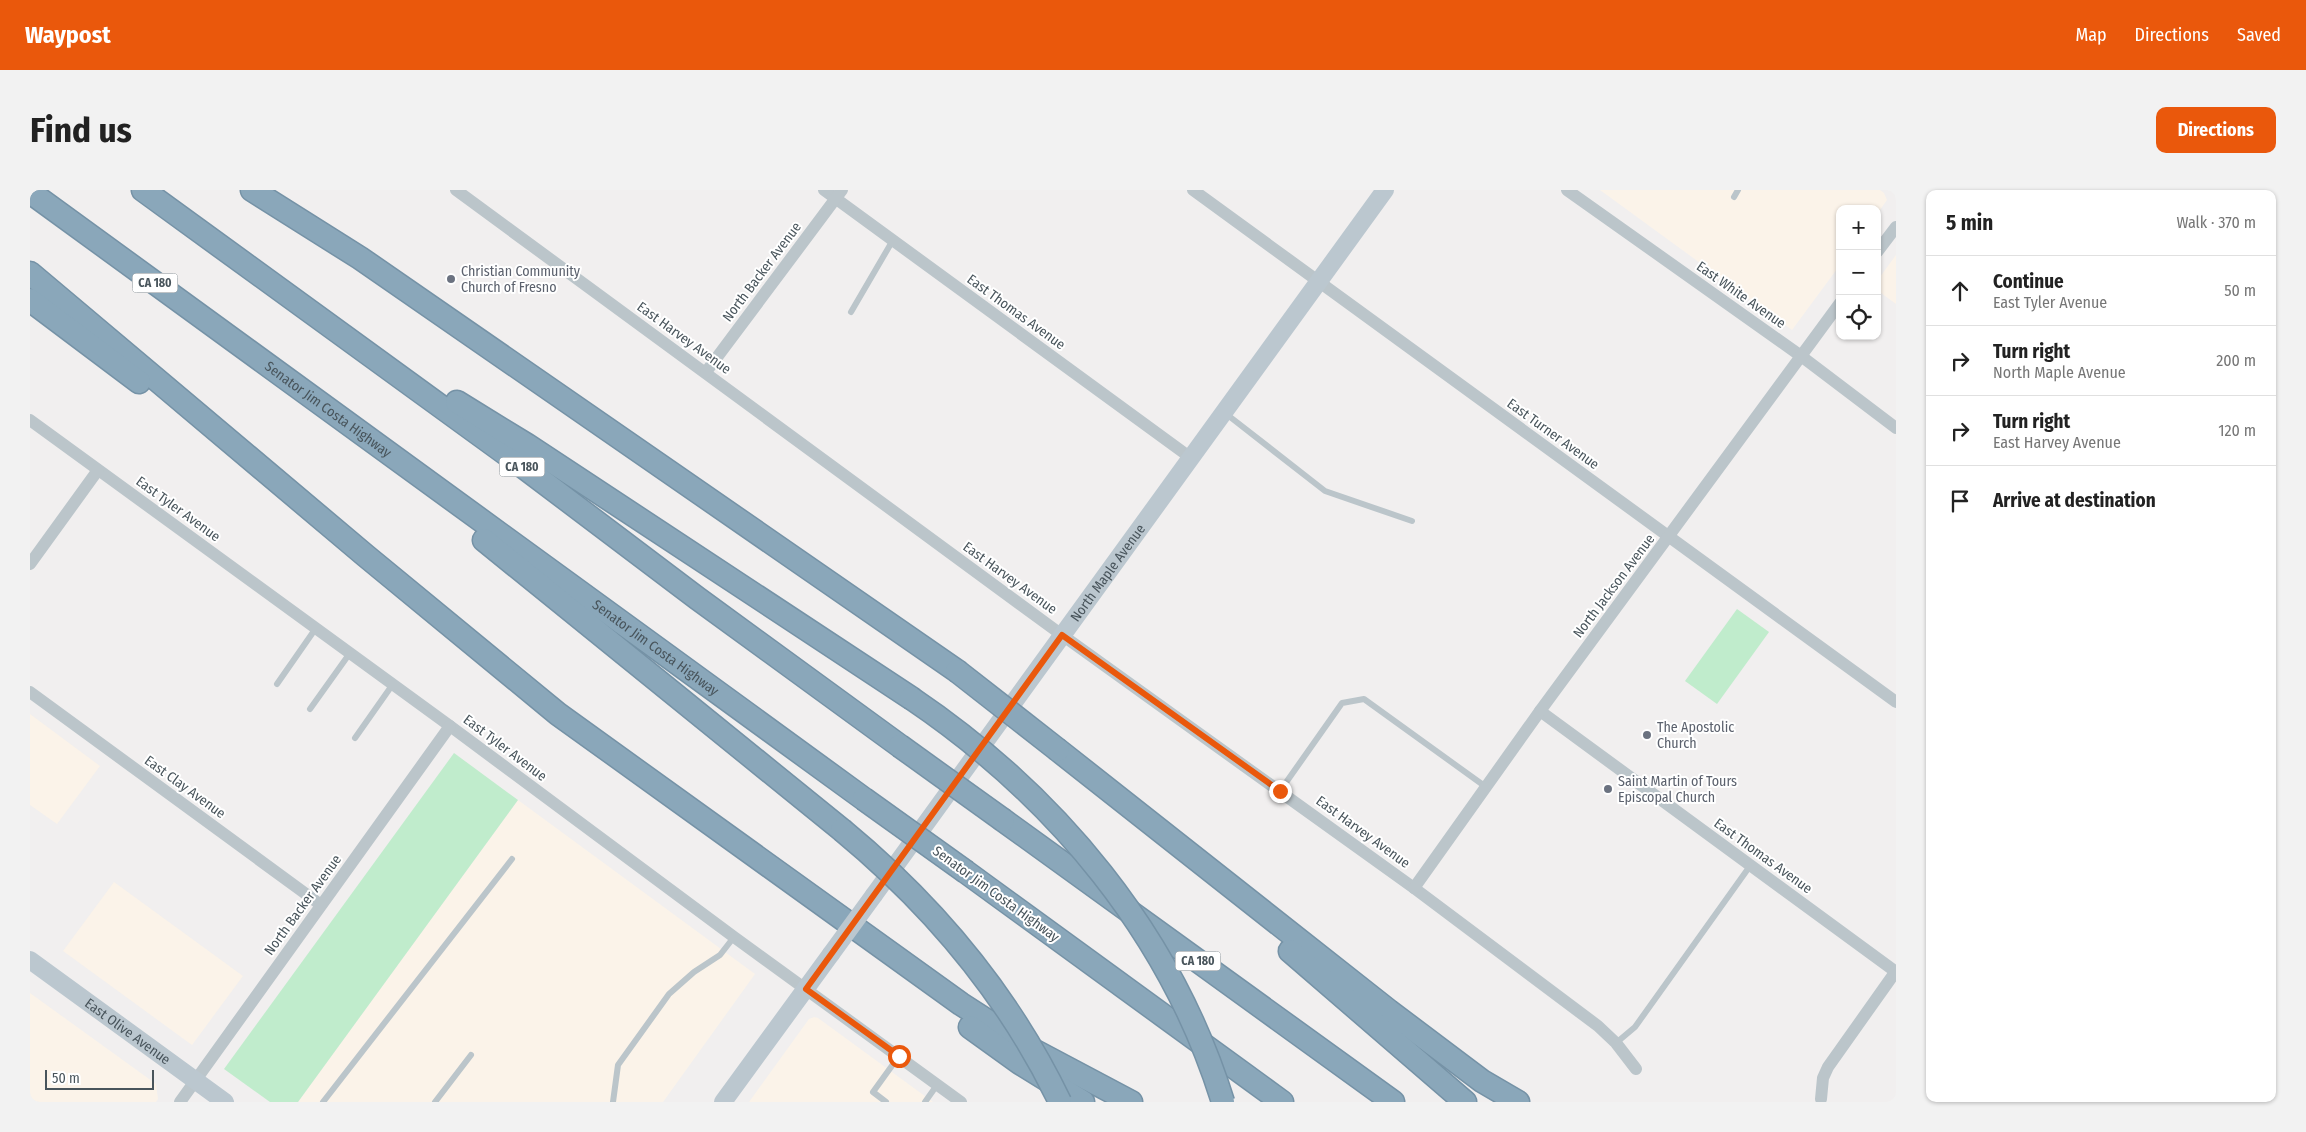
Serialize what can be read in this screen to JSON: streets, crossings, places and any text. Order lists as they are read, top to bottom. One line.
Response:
{"streets":{"highway":["CA 180","Senator Jim Costa Highway"],"street":["North Backer Avenue","East White Avenue","East Thomas Avenue","East Harvey Avenue","East Turner Avenue","East Tyler Avenue","North Maple Avenue","North Jackson Avenue","East Clay Avenue","East Olive Avenue"]},"crossings":[["North Backer Avenue","East Thomas Avenue"],["North Backer Avenue","East Harvey Avenue"],["North Backer Avenue","East Tyler Avenue"],["North Backer Avenue","East Clay Avenue"],["North Backer Avenue","East Olive Avenue"],["East White Avenue","North Jackson Avenue"],["East Thomas Avenue","North Maple Avenue"],["East Thomas Avenue","North Jackson Avenue"],["East Harvey Avenue","North Maple Avenue"],["East Harvey Avenue","North Jackson Avenue"],["East Turner Avenue","North Maple Avenue"],["East Turner Avenue","North Jackson Avenue"],["East Tyler Avenue","North Maple Avenue"]],"places":["Christian Community Church of Fresno","The Apostolic Church","Saint Martin of Tours Episcopal Church"],"scale_bar":"50 m","page":{"header":"Waypost","nav":["Map","Directions","Saved"],"buttons":"Directions","title":"Find us","heading":["5 min","Walk · 370 m"],"map_buttons":["+","−"],"list":[["Continue","East Tyler Avenue","50 m"],["Turn right","North Maple Avenue","200 m"],["Turn right","East Harvey Avenue","120 m"],"Arrive at destination"],"scale":"50 m"}}
